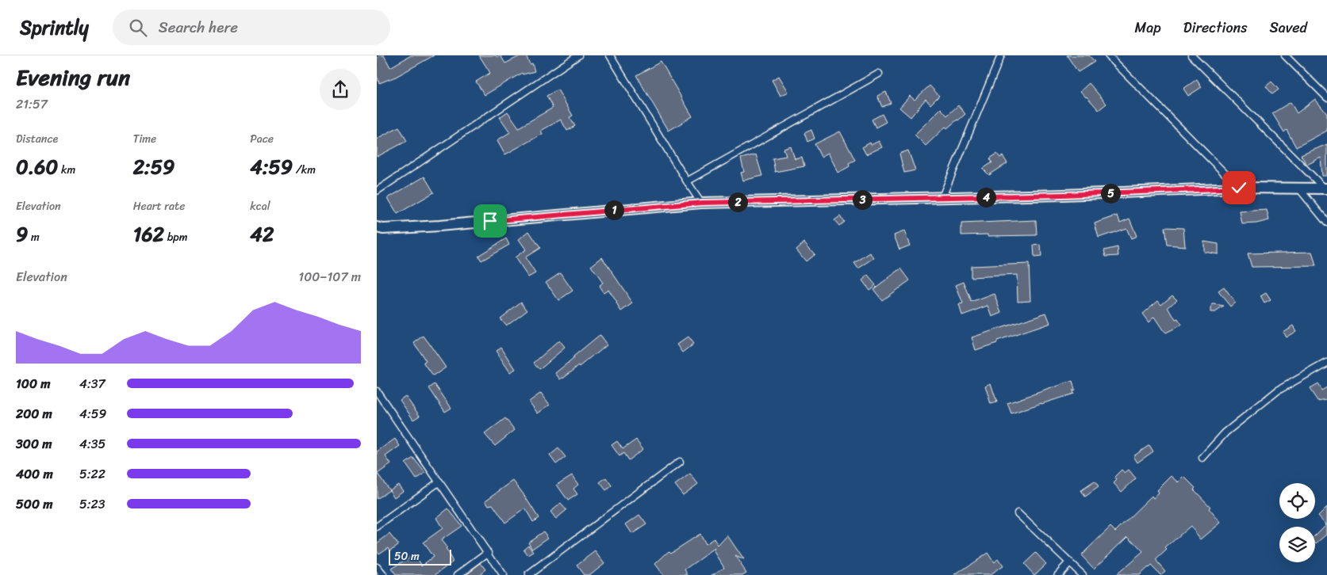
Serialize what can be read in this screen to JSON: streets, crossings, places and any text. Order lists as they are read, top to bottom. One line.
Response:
{"scale_bar":"50 m","page":{"header":"Sprintly","search":"Search here","nav":["Map","Directions","Saved"],"heading":["Evening run","21:57"],"stats":[["Distance","0.60 km"],["Time","2:59"],["Pace","4:59 /km"],["Elevation","9 m"],["Heart rate","162 bpm"],["kcal","42"]],"pins":["5","4","3","2","1"],"chart":["Elevation","100–107 m"],"list":[{"name":"100 m","note":"4:37"},{"name":"200 m","note":"4:59"},{"name":"300 m","note":"4:35"},{"name":"400 m","note":"5:22"},{"name":"500 m","note":"5:23"}],"scale":"50 m"}}
